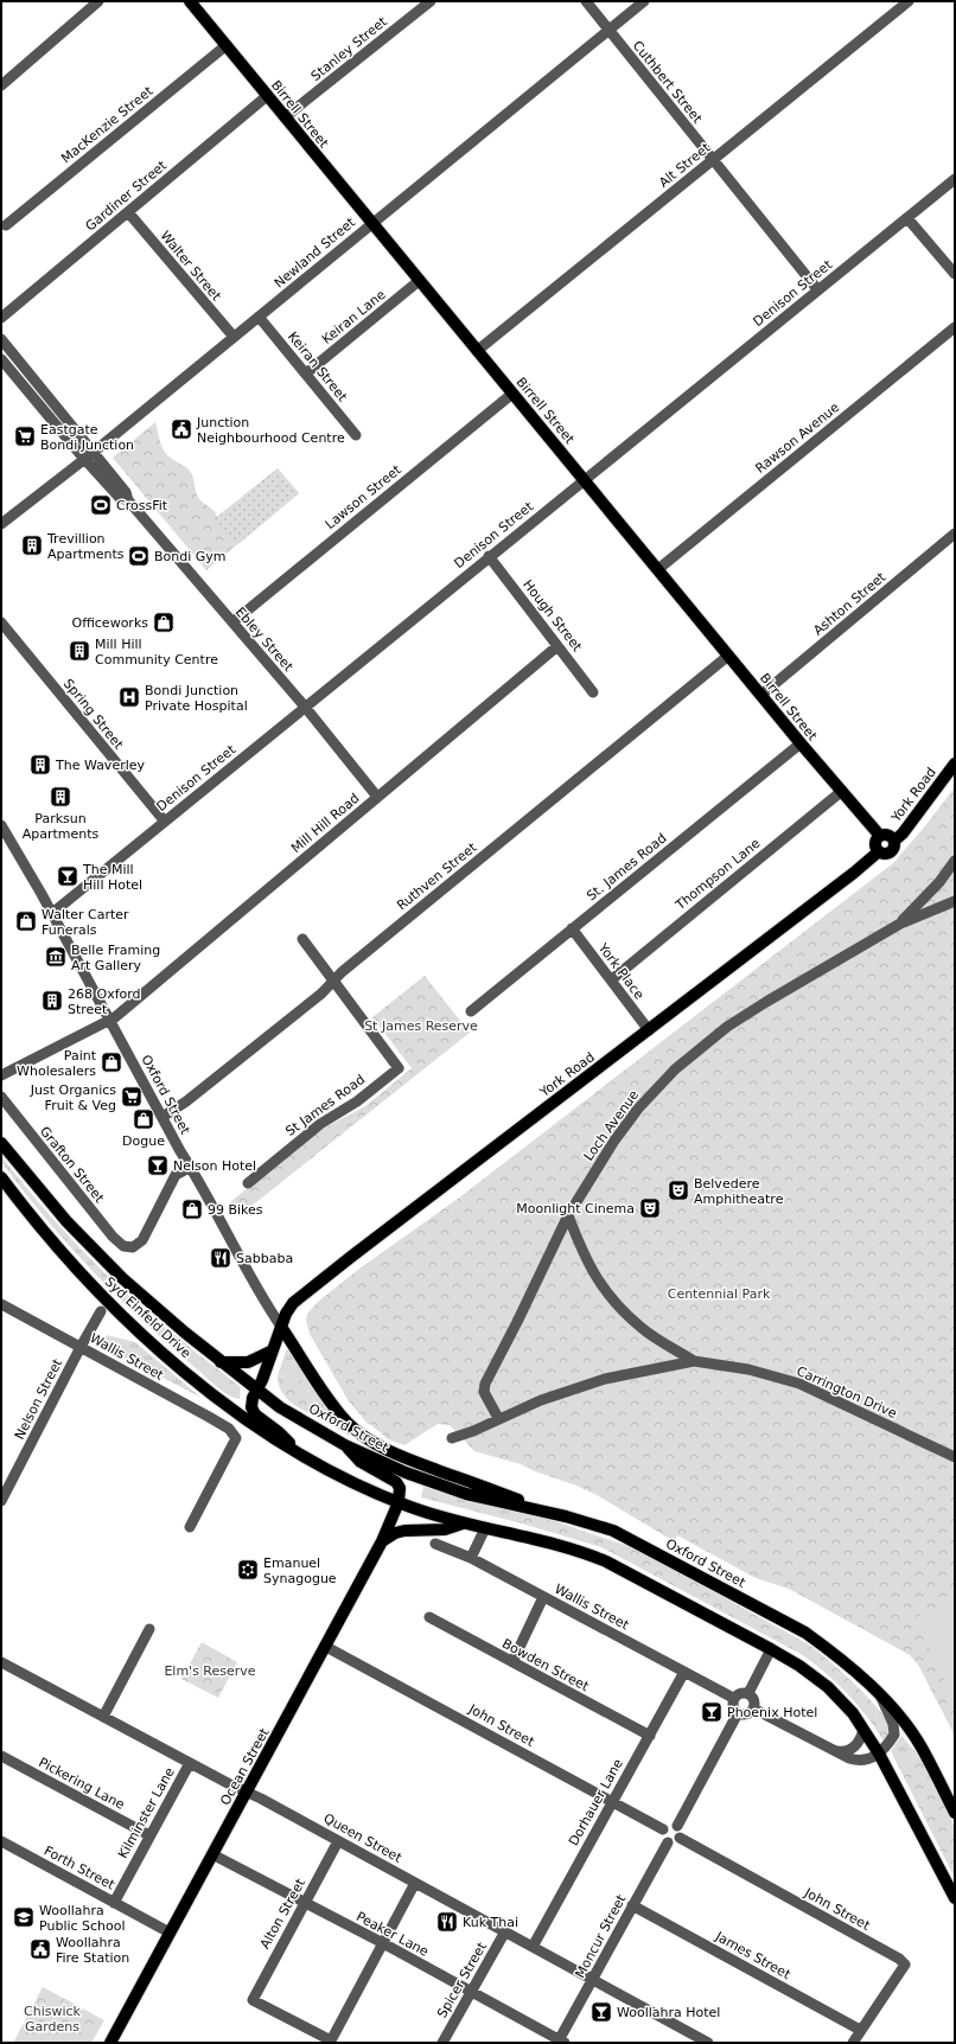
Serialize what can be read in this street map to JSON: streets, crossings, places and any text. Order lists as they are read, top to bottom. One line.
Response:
{"streets":{"main road":["Birrell Street","York Road","Oxford Street","Syd Einfeld Drive","Ocean Street"],"street":["Stanley Street","Cuthbert Street","MacKenzie Street","Alt Street","Gardiner Street","Newland Street","Walter Street","Denison Street","Keiran Lane","Keiran Street","Rawson Avenue","Lawson Street","Ashton Street","Hough Street","Ebley Street","Spring Street","Mill Hill Road","St. James Road","Thompson Lane","Ruthven Street","York Place","St James Road","Loch Avenue","Grafton Street","Wallis Street","Carrington Drive","Nelson Street","Bowden Street","John Street","Pickering Lane","Dorhauer Lane","Kilminster Lane","Queen Street","Forth Street","Alton Street","Peaker Lane","Moncur Street","James Street","Spicer Street"]},"crossings":[["Stanley Street","Birrell Street"],["Cuthbert Street","Alt Street"],["Cuthbert Street","Newland Street"],["Cuthbert Street","Denison Street"],["Birrell Street","MacKenzie Street"],["Birrell Street","Alt Street"],["Birrell Street","Gardiner Street"],["Birrell Street","Newland Street"],["Birrell Street","Denison Street"],["Birrell Street","Keiran Lane"],["Birrell Street","Rawson Avenue"],["Birrell Street","Lawson Street"],["Birrell Street","Ashton Street"],["Birrell Street","York Road"],["Birrell Street","St. James Road"],["Birrell Street","Thompson Lane"],["Birrell Street","Ruthven Street"],["Gardiner Street","Walter Street"],["Newland Street","Walter Street"],["Newland Street","Keiran Street"],["Newland Street","Ebley Street"],["Denison Street","Hough Street"],["Denison Street","Ebley Street"],["Denison Street","Spring Street"],["Denison Street","Oxford Street"],["Keiran Lane","Keiran Street"],["Lawson Street","Ebley Street"],["Hough Street","Mill Hill Road"],["Ebley Street","Mill Hill Road"],["York Road","York Place"],["York Road","Oxford Street"],["Mill Hill Road","Oxford Street"],["St. James Road","York Place"],["Thompson Lane","York Place"],["Ruthven Street","Oxford Street"],["Ruthven Street","St James Road"],["Oxford Street","Grafton Street"],["Oxford Street","Syd Einfeld Drive"],["Loch Avenue","Carrington Drive"],["Wallis Street","Nelson Street"],["Wallis Street","Dorhauer Lane"],["Bowden Street","Dorhauer Lane"],["John Street","Ocean Street"],["John Street","Dorhauer Lane"],["John Street","Moncur Street"],["John Street","James Street"],["Ocean Street","Queen Street"],["Ocean Street","Forth Street"],["Ocean Street","Peaker Lane"],["Pickering Lane","Kilminster Lane"],["Dorhauer Lane","Queen Street"],["Kilminster Lane","Queen Street"],["Kilminster Lane","Forth Street"],["Queen Street","Alton Street"],["Queen Street","Moncur Street"],["Queen Street","Spicer Street"],["Alton Street","Peaker Lane"],["Peaker Lane","Moncur Street"],["Peaker Lane","Spicer Street"],["Moncur Street","James Street"]],"parks":["St James Reserve","Centennial Park","Elm's Reserve","Chiswick Gardens"],"places":{"public building":["Junction Neighbourhood Centre","Woollahra Fire Station"],"supermarket":["Eastgate Bondi Junction","Just Organics Fruit & Veg"],"sports":["CrossFit","Bondi Gym"],"building":["Trevillion Apartments","Mill Hill Community Centre","The Waverley","Parksun Apartments","268 Oxford Street"],"shop":["Officeworks","Walter Carter Funerals","Paint Wholesalers","Dogue","99 Bikes"],"hospital":["Bondi Junction Private Hospital"],"bar":["The Mill Hill Hotel","Nelson Hotel","Phoenix Hotel","Woollahra Hotel"],"museum":["Belle Framing Art Gallery"],"theatre":["Belvedere Amphitheatre","Moonlight Cinema"],"restaurant":["Sabbaba","Kuk Thai"],"synagogue":["Emanuel Synagogue"],"school or university":["Woollahra Public School"]}}
